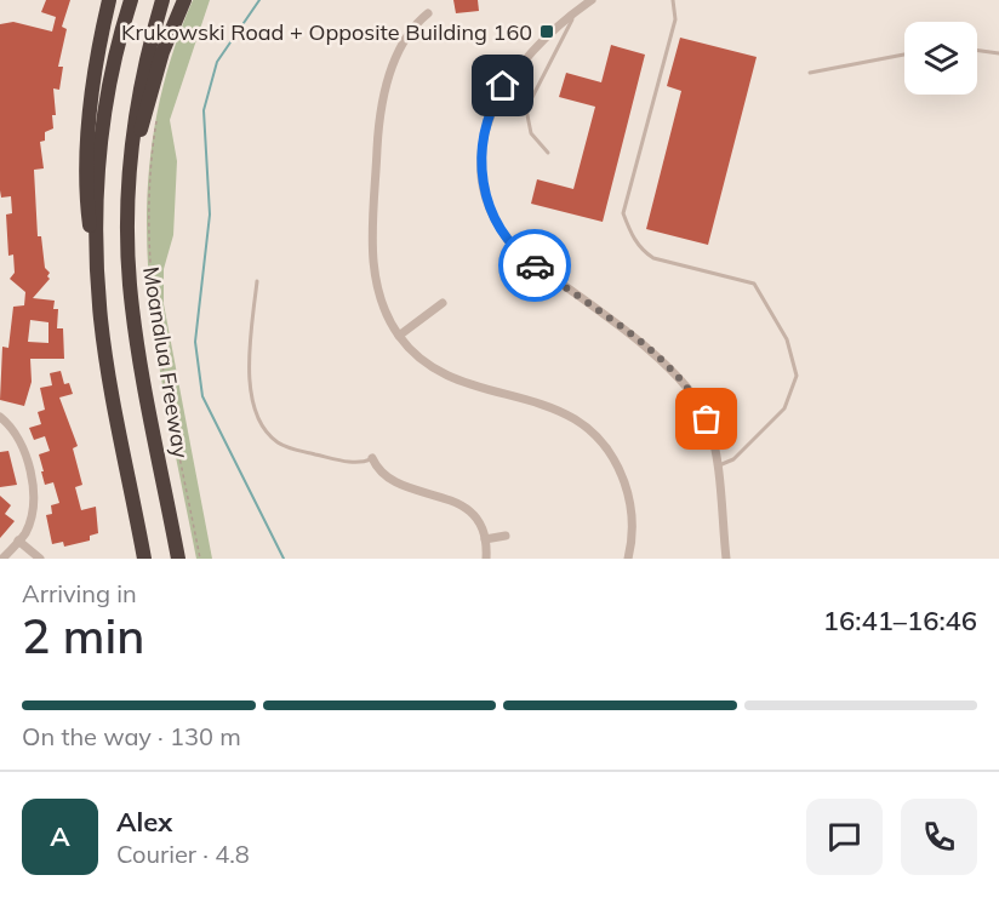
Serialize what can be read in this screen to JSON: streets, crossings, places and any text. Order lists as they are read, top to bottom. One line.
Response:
{"streets":{"highway":["Moanalua Freeway"]},"places":{"transit":["Krukowski Road + Opposite Building 160"]},"page":{"heading":["2 min","Arriving in","16:41–16:46"],"panel":["Alex","Courier · 4.8"],"bar":"On the way · 130 m","round":"A"}}
